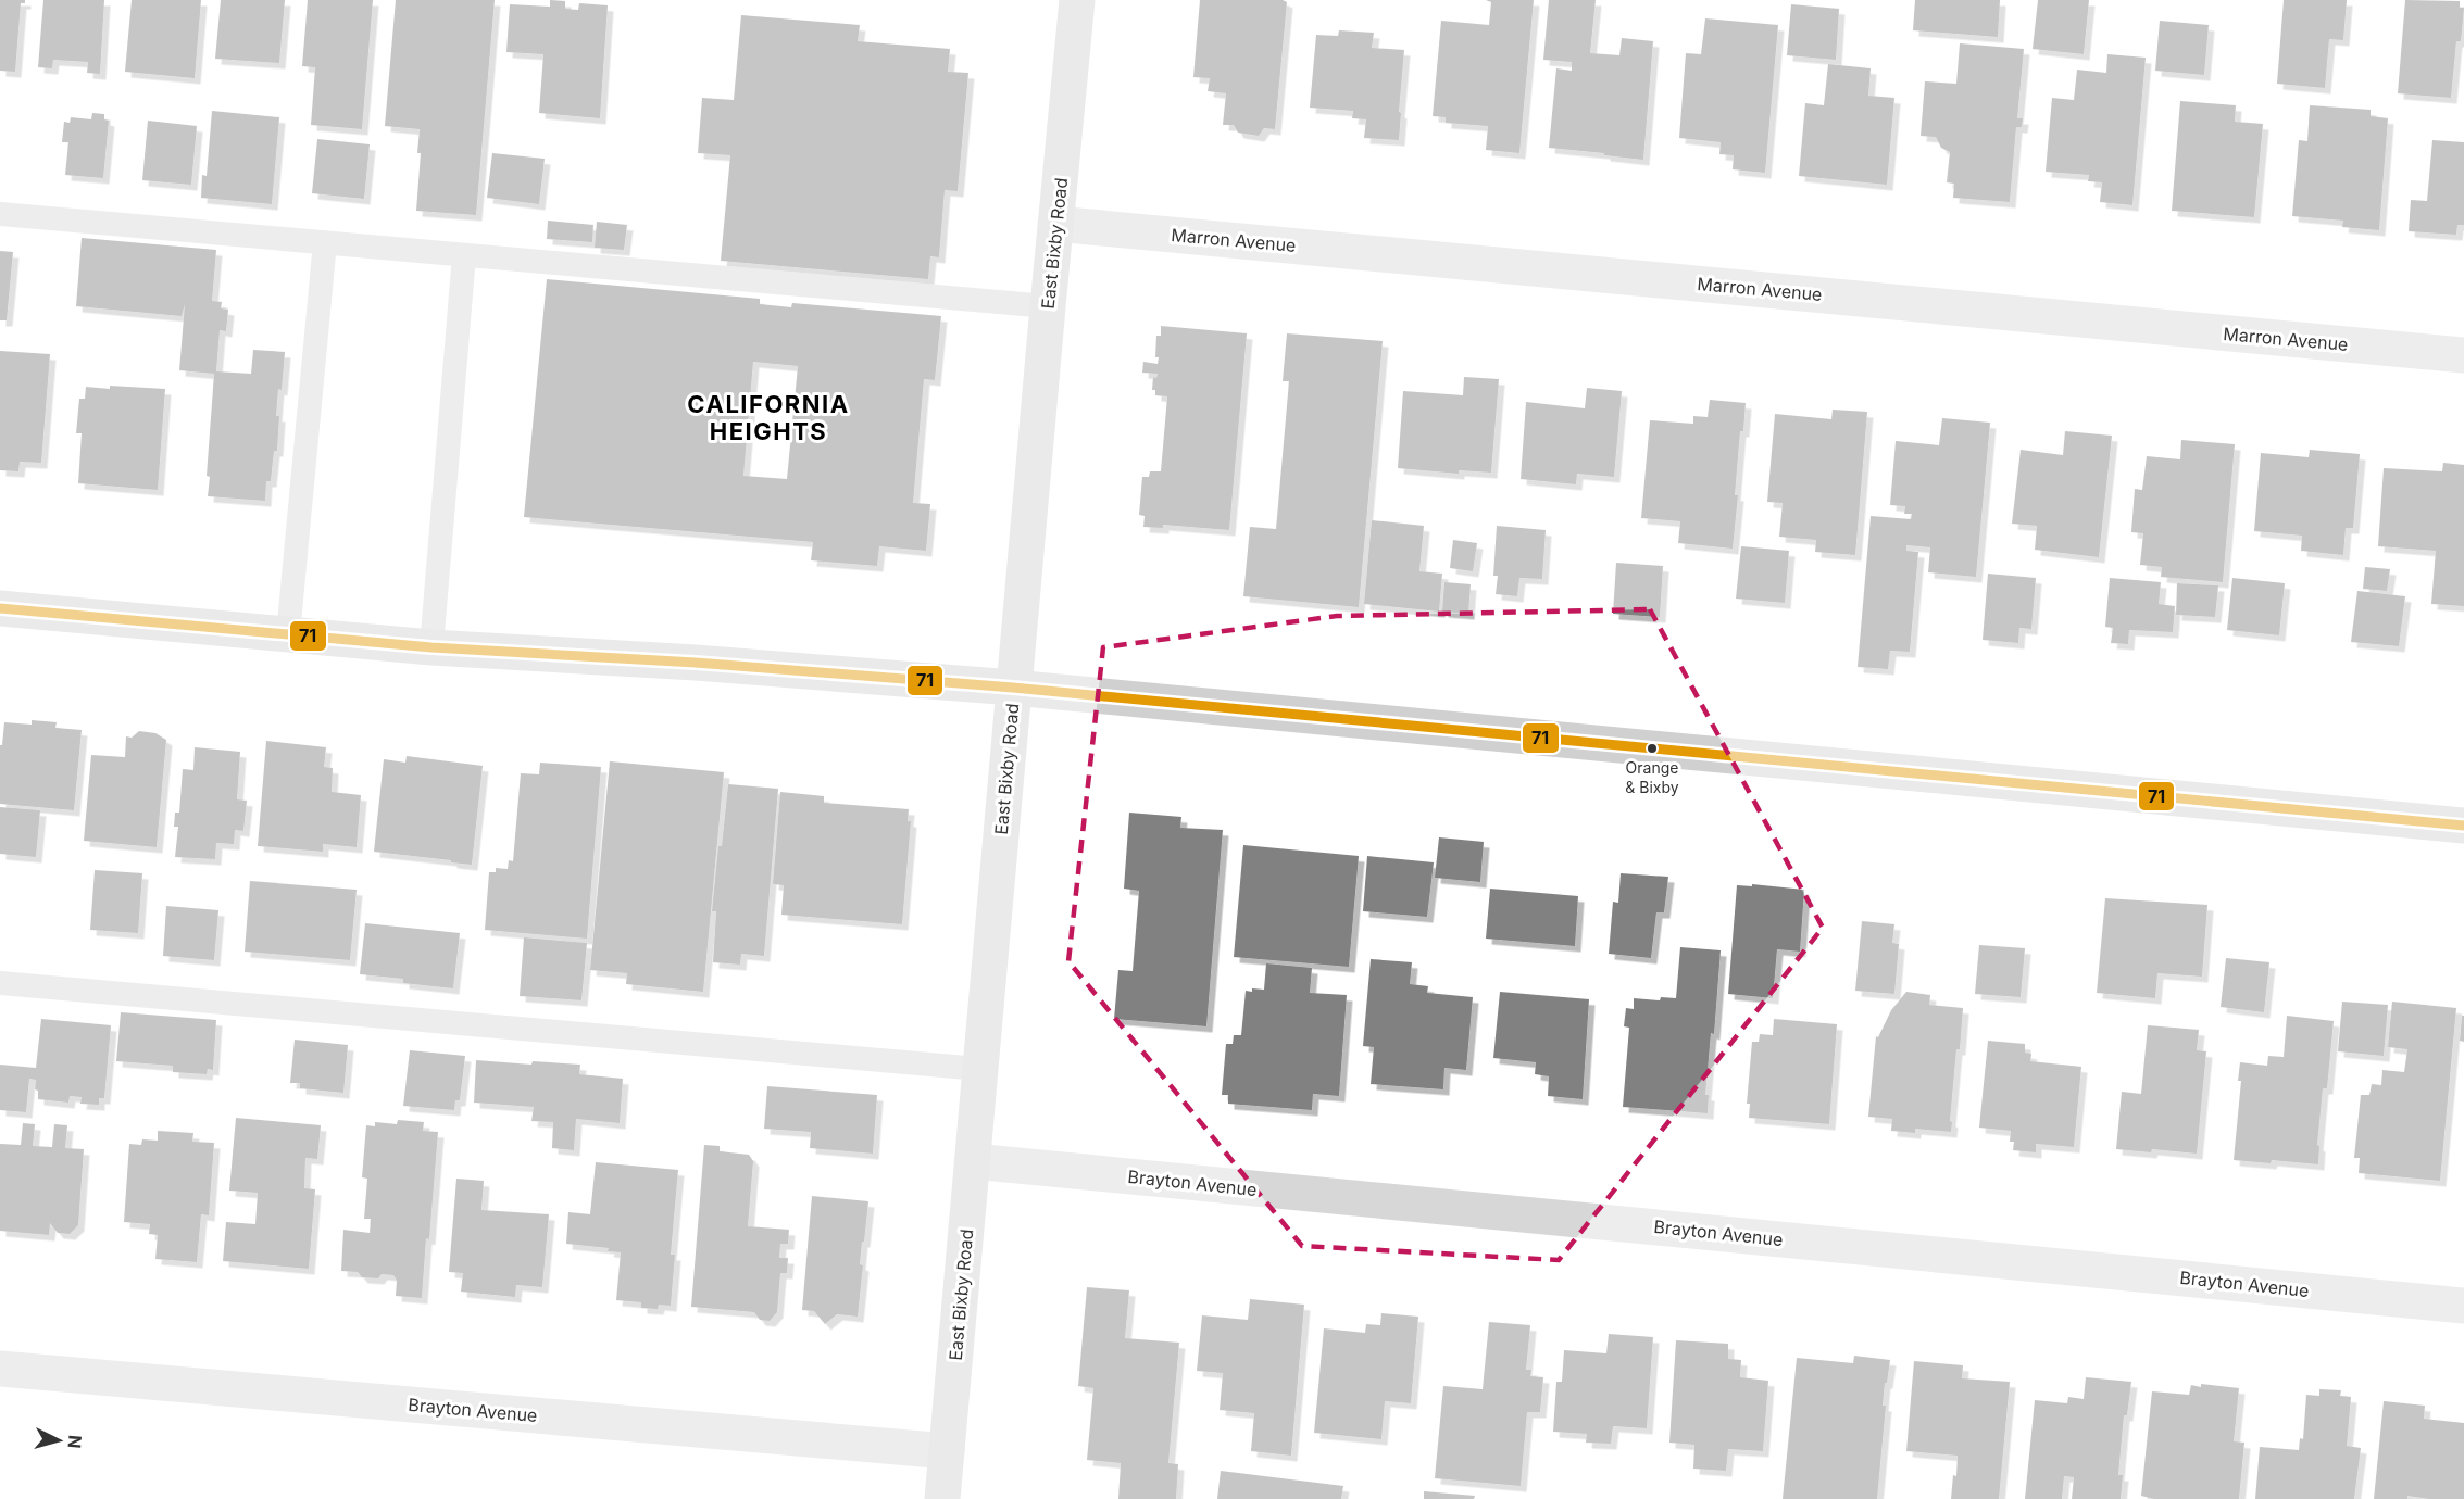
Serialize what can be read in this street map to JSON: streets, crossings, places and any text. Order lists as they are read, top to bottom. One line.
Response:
{"streets":{"street":["Marron Avenue","East Bixby Road","Brayton Avenue"]},"crossings":[["Marron Avenue","East Bixby Road"],["East Bixby Road","Brayton Avenue"]],"districts":["CALIFORNIA HEIGHTS"],"places":["Orange & Bixby"],"lines":["transit line 71"],"north":"right"}
